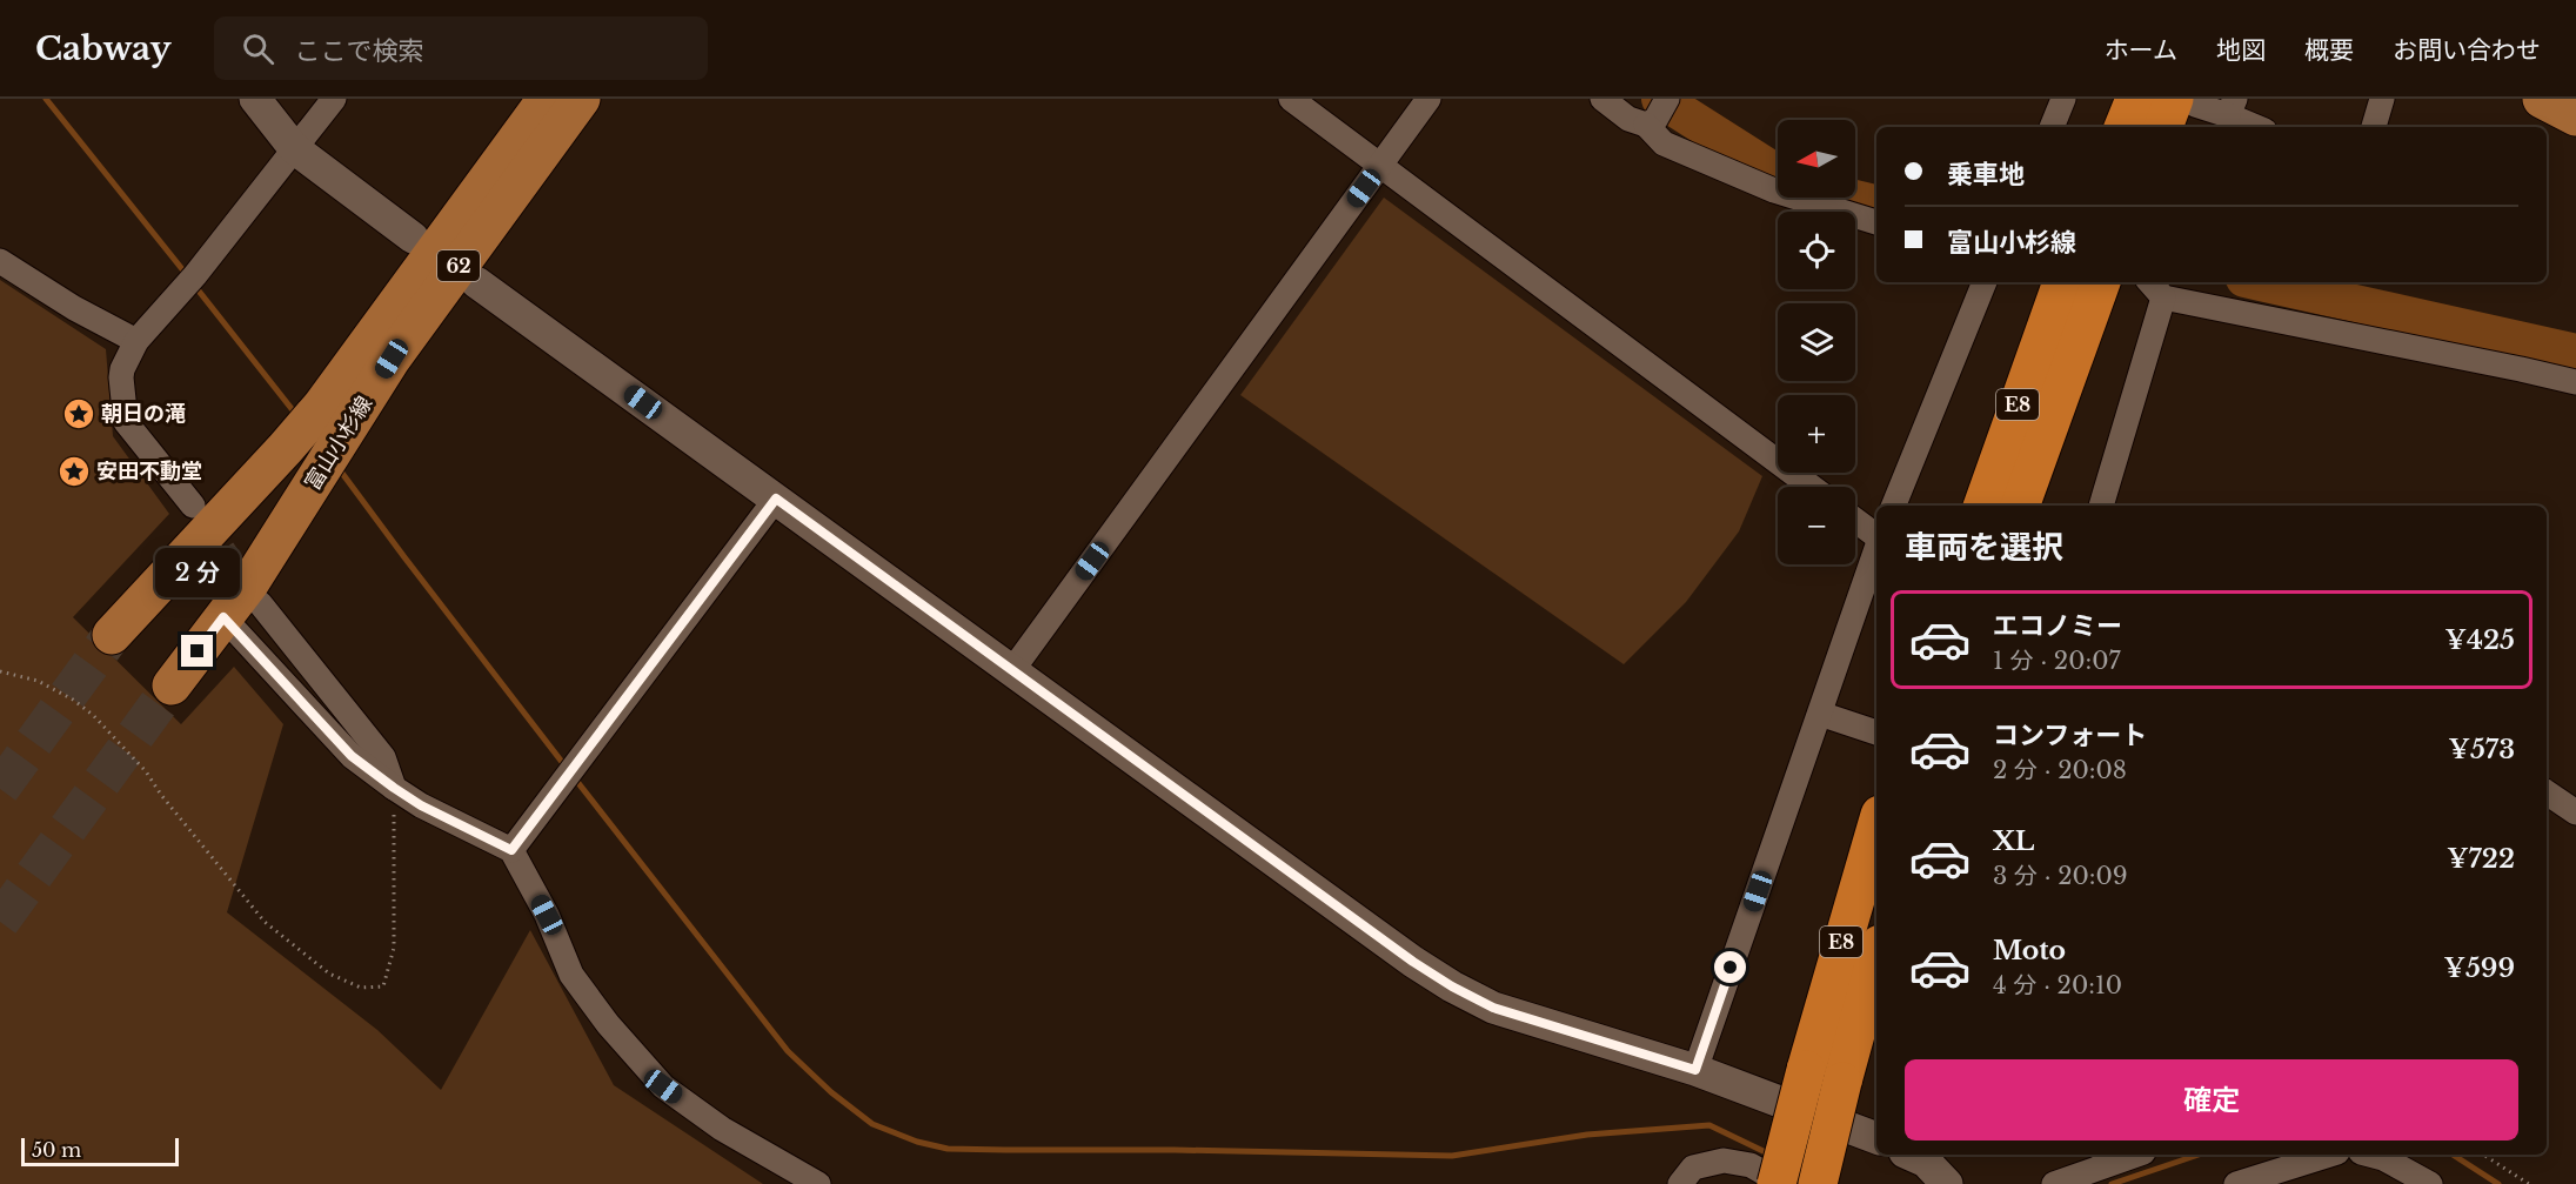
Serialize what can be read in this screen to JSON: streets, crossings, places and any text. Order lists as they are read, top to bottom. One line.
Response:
{"streets":{"highway":["E8"],"main road":["62","富山小杉線"]},"places":{"place":["朝日の滝","安田不動堂"]},"scale_bar":"50 m","north":"left","page":{"header":"Cabway","search":"ここで検索","nav":["ホーム","地図","概要","お問い合わせ"],"map_buttons":["+","−"],"banner":["乗車地","富山小杉線"],"heading":"車両を選択","bubble":"2 分","list":[{"name":"エコノミー","note":"1 分 · 20:07","value":"¥425"},{"name":"コンフォート","note":"2 分 · 20:08","value":"¥573"},{"name":"XL","note":"3 分 · 20:09","value":"¥722"},{"name":"Moto","note":"4 分 · 20:10","value":"¥599"}],"buttons":"確定","scale":"50 m"}}
